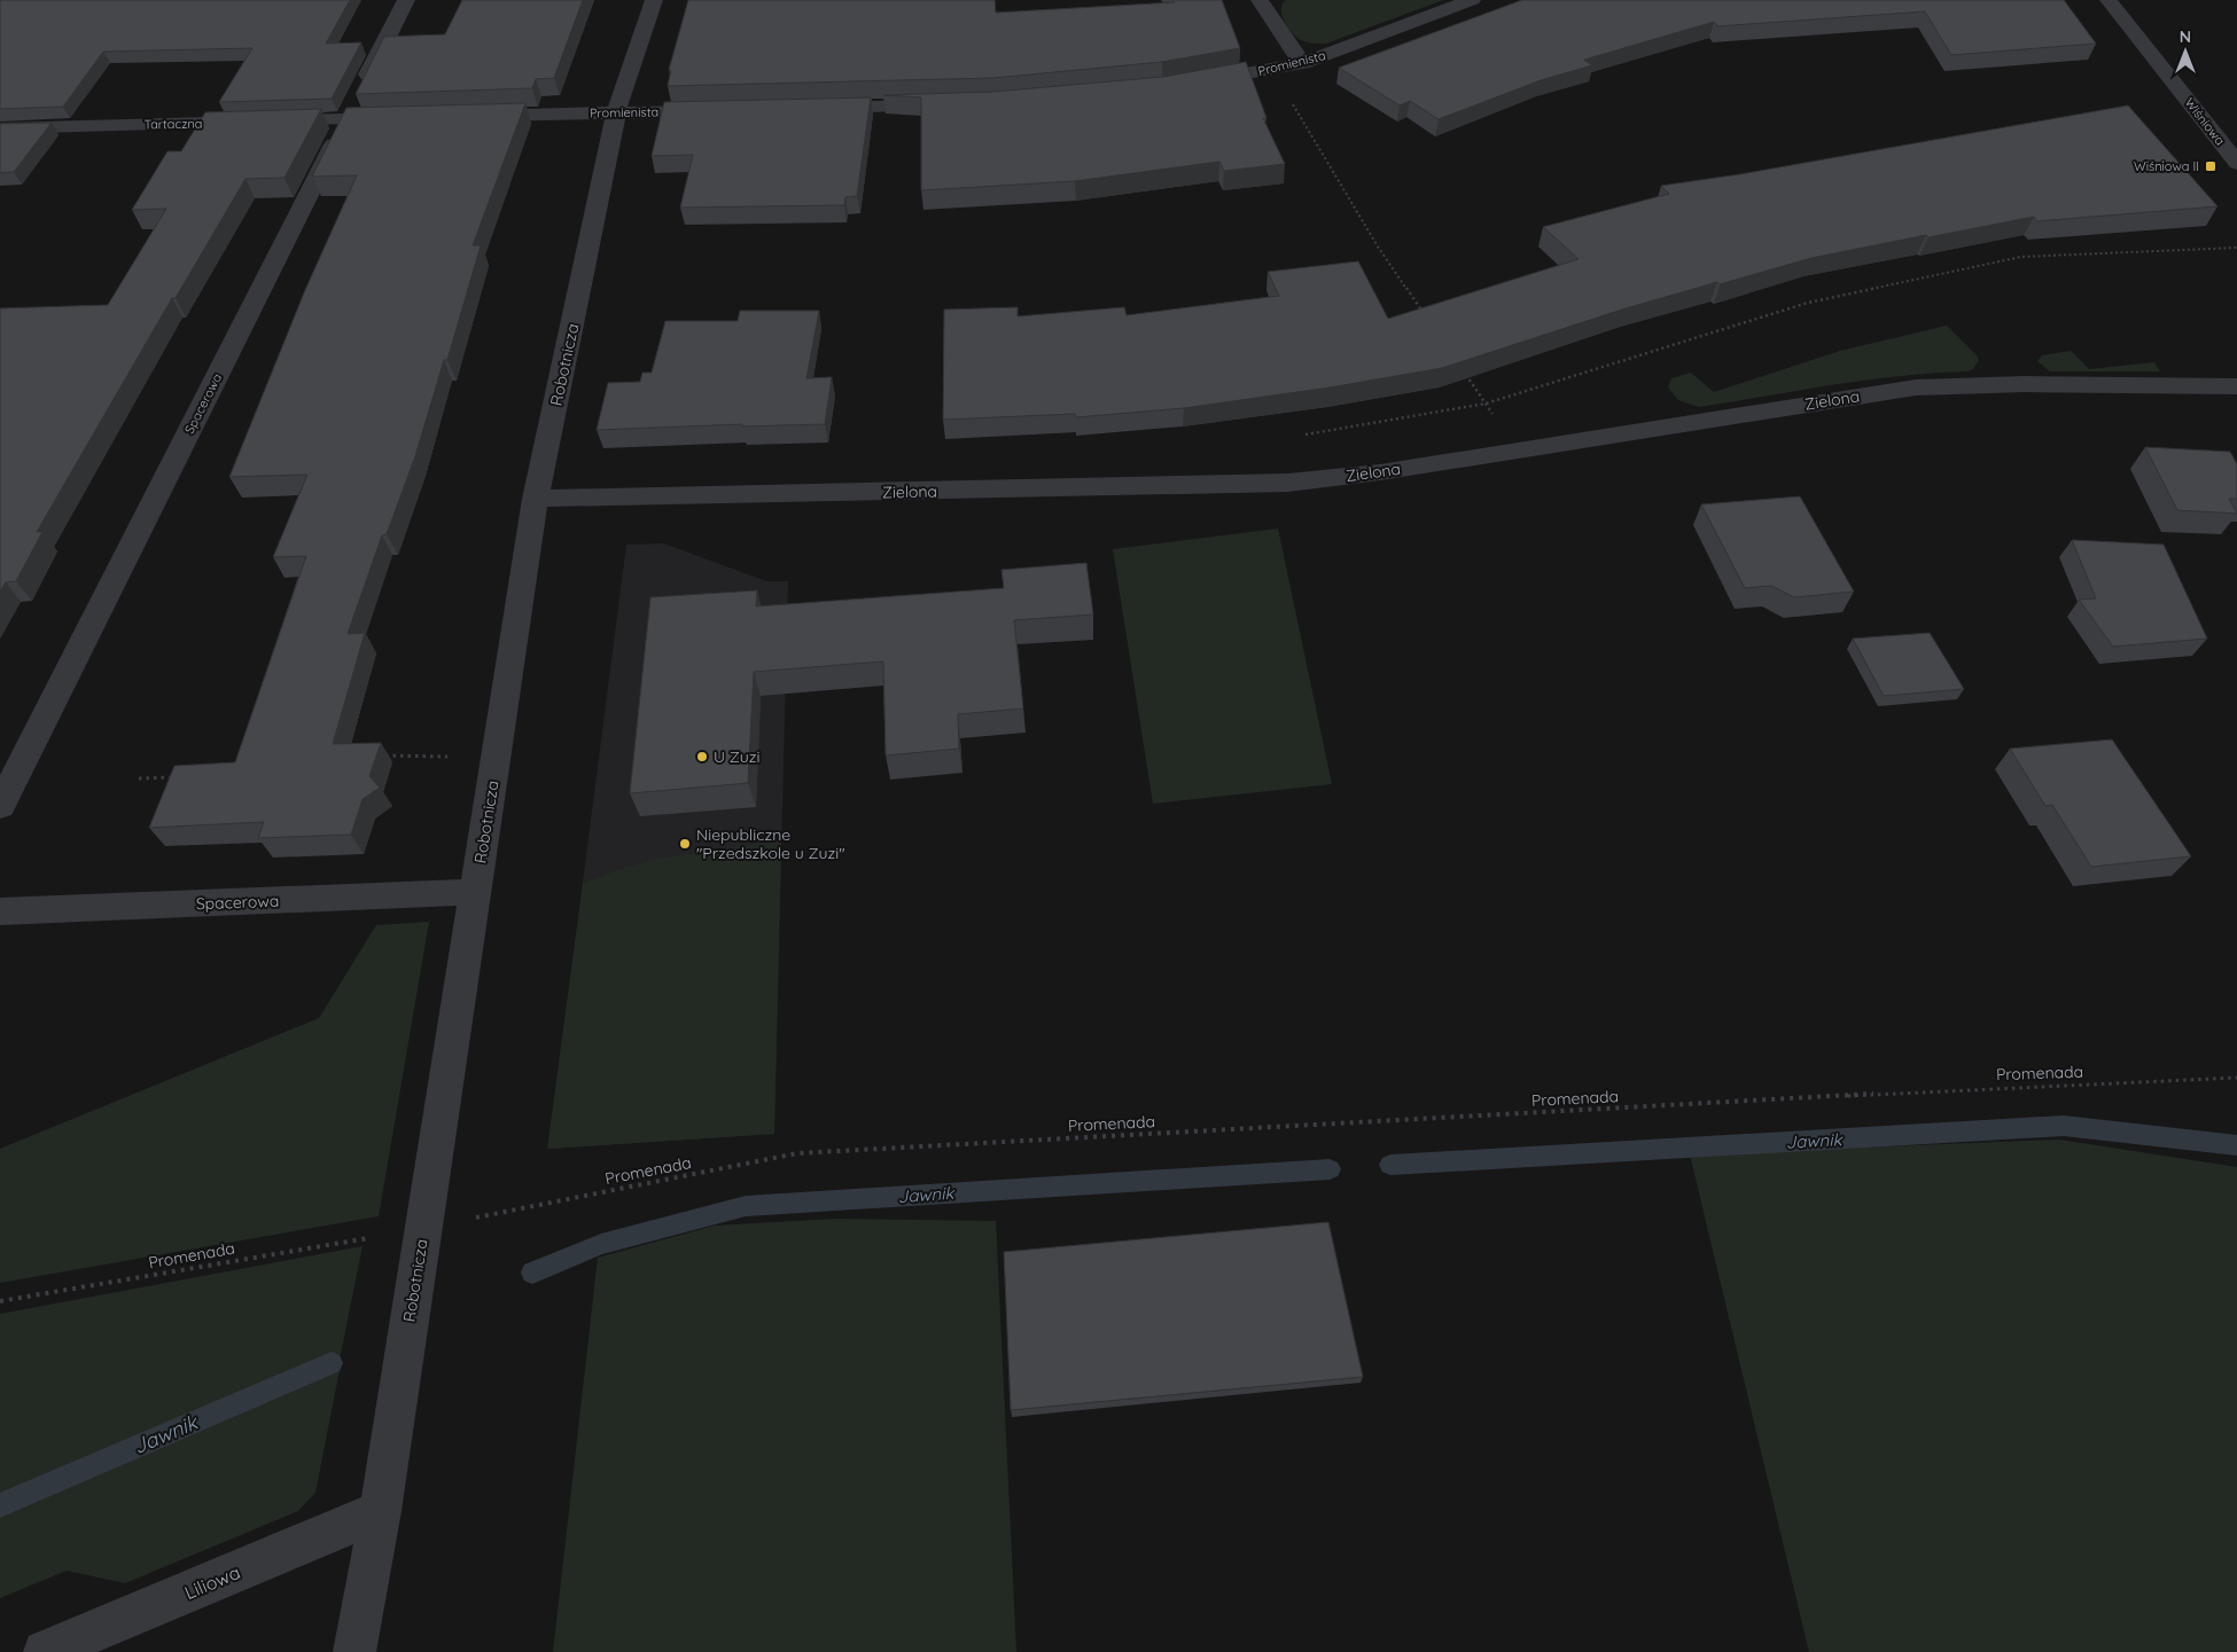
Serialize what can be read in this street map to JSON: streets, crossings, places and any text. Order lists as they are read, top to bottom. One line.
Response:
{"streets":{"street":["Promienista","Wiśniowa","Tartaczna","Robotnicza","Zielona","Spacerowa","Liliowa"],"path":["Promenada"]},"crossings":[["Promienista","Robotnicza"],["Tartaczna","Spacerowa"],["Robotnicza","Zielona"],["Robotnicza","Spacerowa"],["Robotnicza","Promenada"],["Robotnicza","Liliowa"]],"water":["Jawnik"],"places":{"transit":["Wiśniowa II"],"other":["U Zuzi","Niepubliczne \"Przedszkole u Zuzi\""]},"north":"top"}
